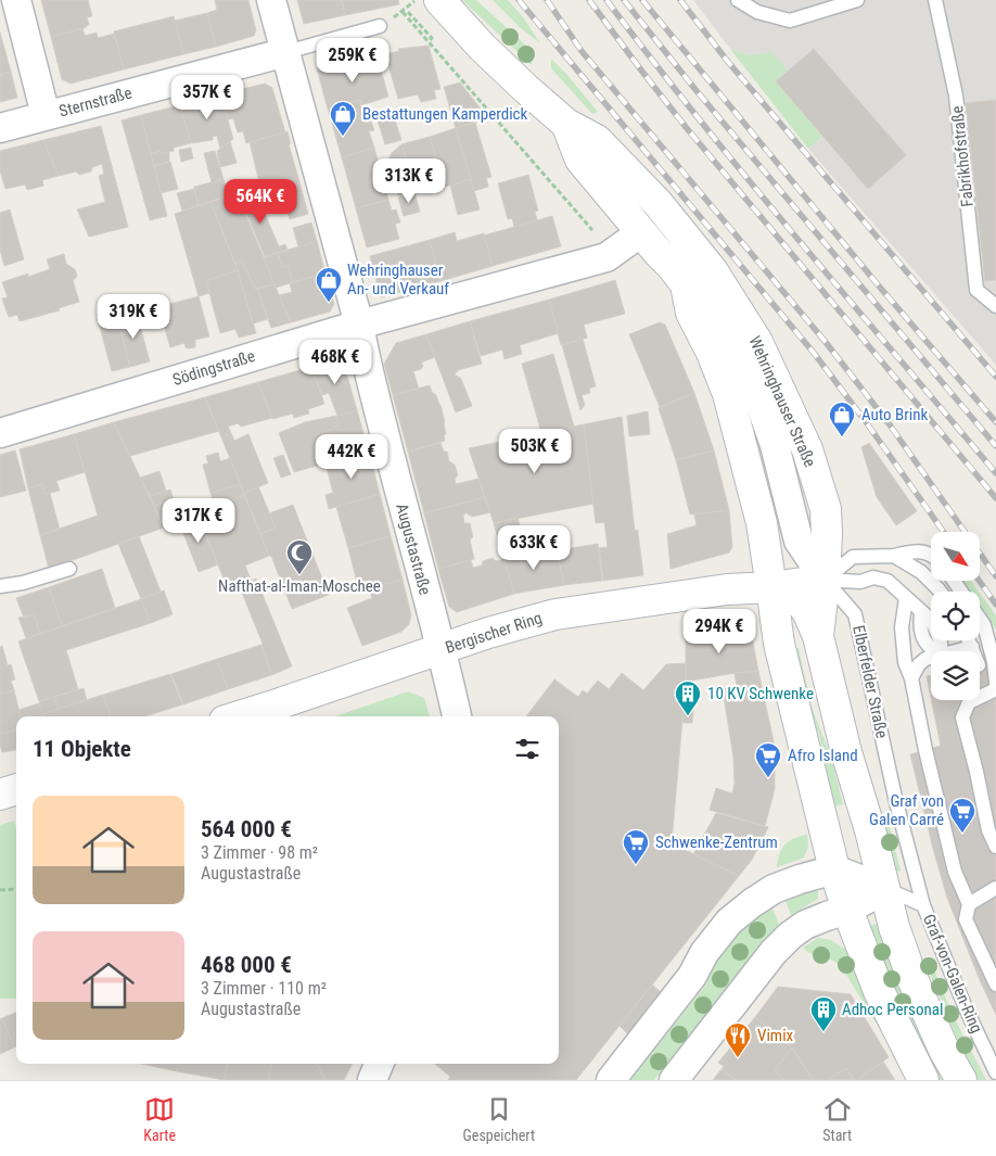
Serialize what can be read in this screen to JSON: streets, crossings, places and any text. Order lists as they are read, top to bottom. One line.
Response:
{"streets":{"main road":["Wehringhauser Straße","Bergischer Ring"],"street":["Sternstraße","Södingstraße","Augustastraße"],"lane":["Fabrikhofstraße","Elberfelder Straße","Graf-von-Galen-Ring"]},"crossings":[["Sternstraße","Augustastraße"],["Södingstraße","Wehringhauser Straße"],["Södingstraße","Augustastraße"],["Wehringhauser Straße","Bergischer Ring"],["Wehringhauser Straße","Elberfelder Straße"],["Augustastraße","Bergischer Ring"],["Bergischer Ring","Elberfelder Straße"],["Elberfelder Straße","Graf-von-Galen-Ring"]],"places":{"shop":["Bestattungen Kamperdick","Wehringhauser An- und Verkauf","Auto Brink"],"mosque":["Nafthat-al-Iman-Moschee"],"building":["10 KV Schwenke","Adhoc Personal"],"supermarket":["Afro Island","Graf von Galen Carré","Schwenke-Zentrum"],"restaurant":["Vimix"]},"north":"bottom right","page":{"price":["259K €","357K €","313K €","564K €","319K €","468K €","503K €","442K €","317K €","633K €","294K €"],"heading":"11 Objekte","list":[{"name":"564 000 €","note":"3 Zimmer · 98 m² · Augustastraße"},{"name":"468 000 €","note":"3 Zimmer · 110 m² · Augustastraße"}],"tabs":["Karte","Gespeichert","Start"]}}
